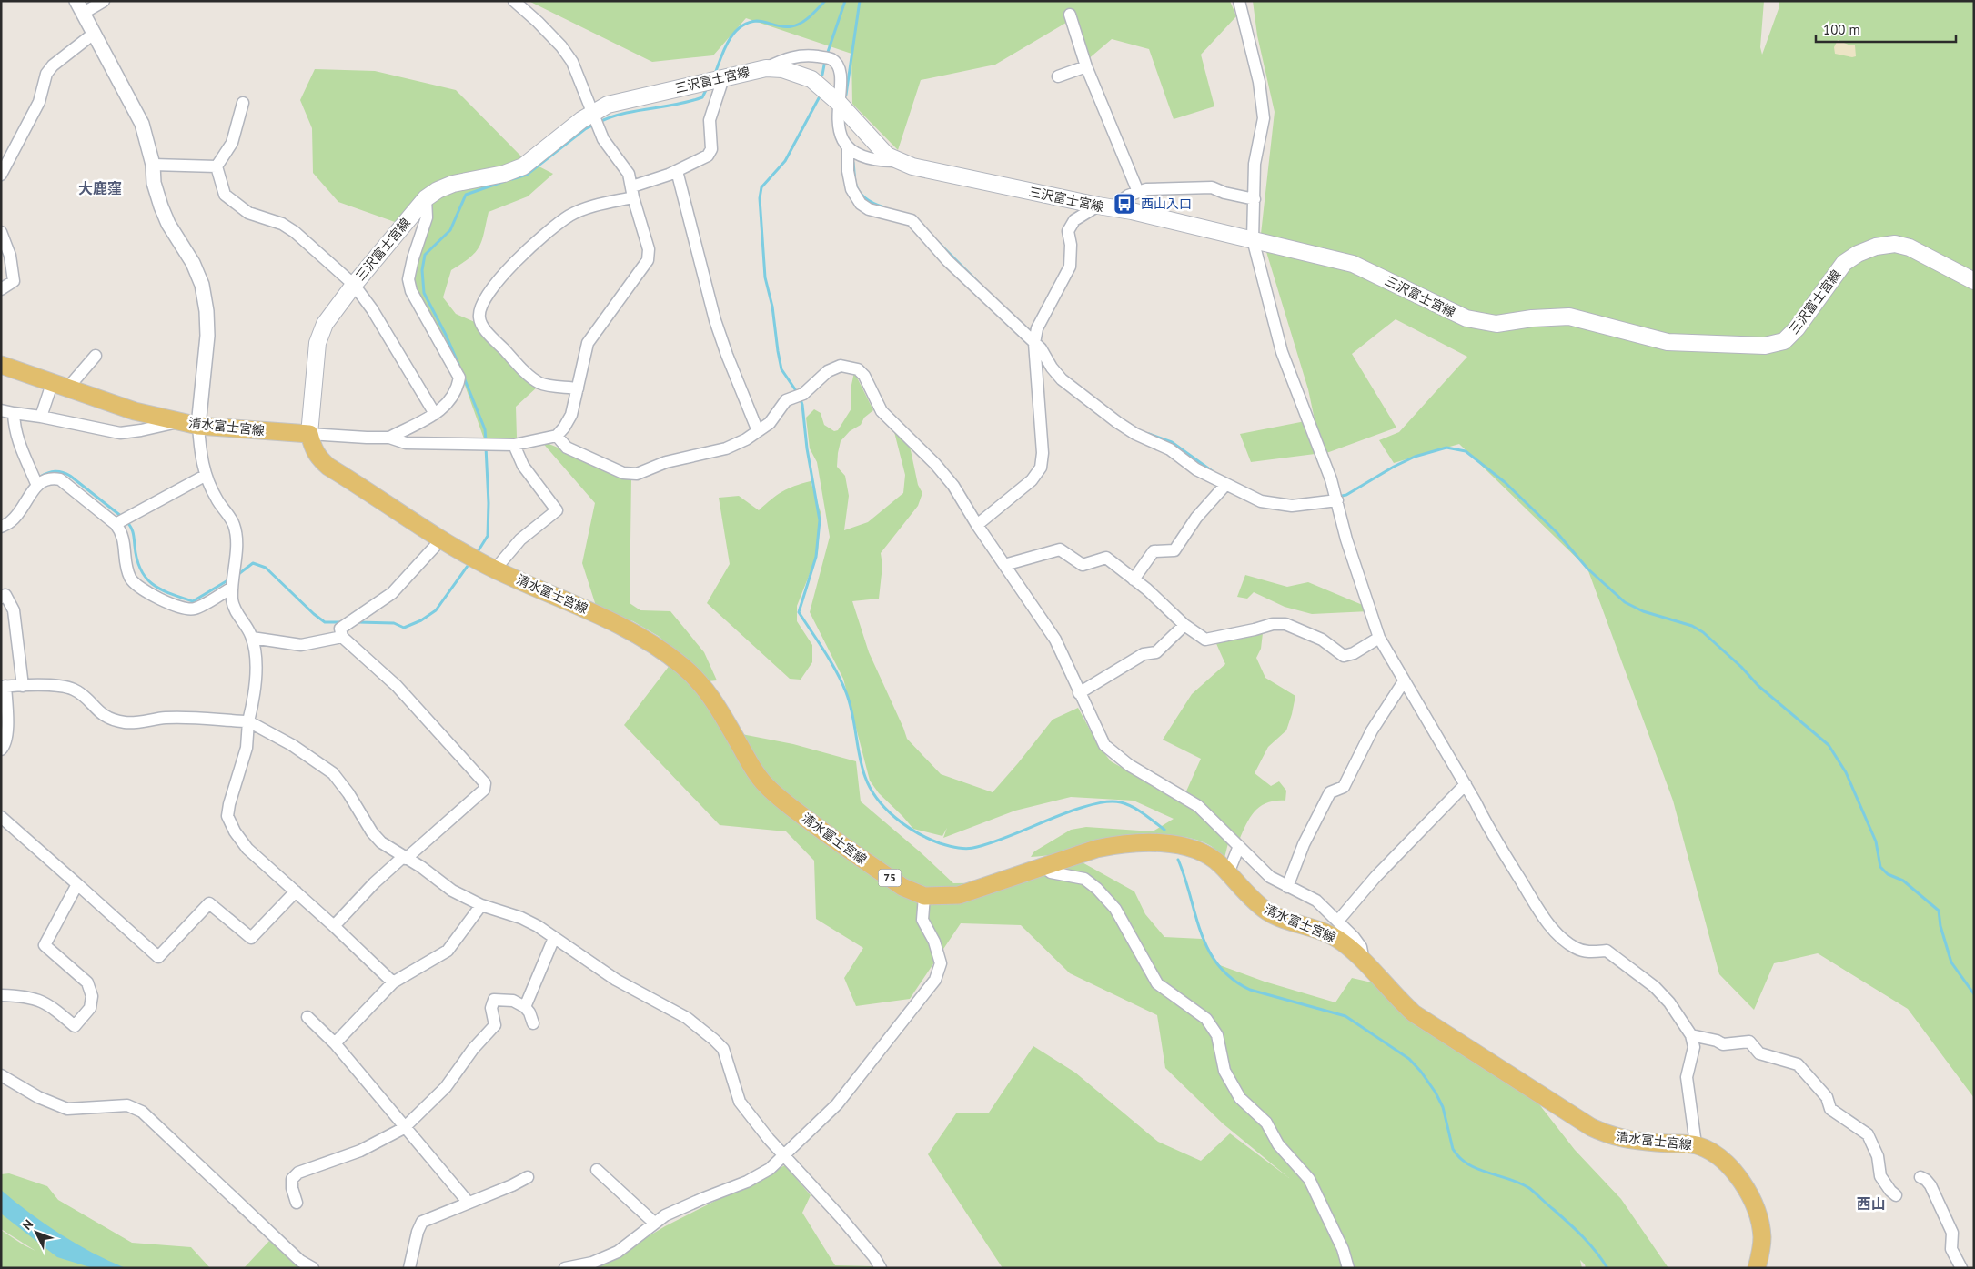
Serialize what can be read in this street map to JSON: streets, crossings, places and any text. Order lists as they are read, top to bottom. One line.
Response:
{"streets":{"main road":["三沢富士宮線","清水富士宮線","75"]},"crossings":[["三沢富士宮線","清水富士宮線"]],"districts":["大鹿窪","西山"],"places":{"bus stop":["西山入口"]},"scale_bar":"100 m","north":"top left"}
